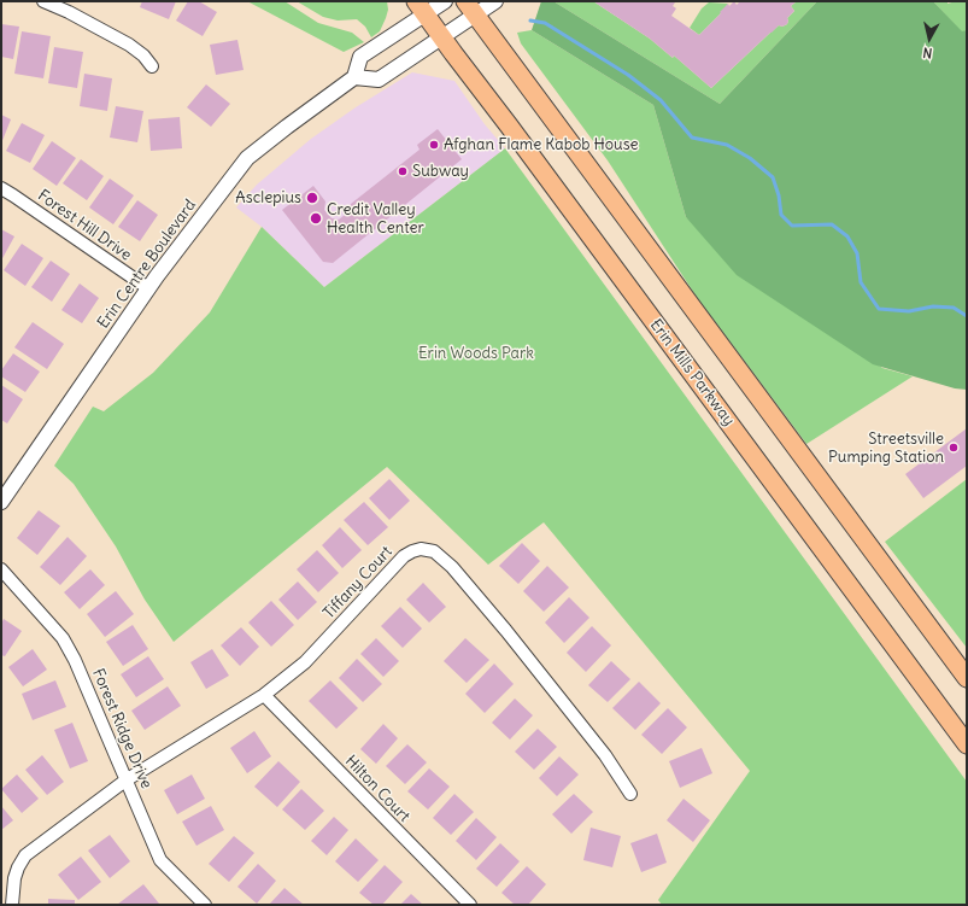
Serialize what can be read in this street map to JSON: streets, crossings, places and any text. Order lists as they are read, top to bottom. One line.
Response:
{"streets":{"main road":["Erin Mills Parkway"],"street":["Forest Hill Drive","Erin Centre Boulevard","Tiffany Court","Forest Ridge Drive","Hilton Court"]},"crossings":[["Forest Hill Drive","Erin Centre Boulevard"],["Tiffany Court","Forest Ridge Drive"],["Tiffany Court","Hilton Court"]],"parks":["Erin Woods Park"],"places":["Afghan Flame Kabob House","Subway","Asclepius","Credit Valley Health Center","Streetsville Pumping Station"],"north":"bottom"}
